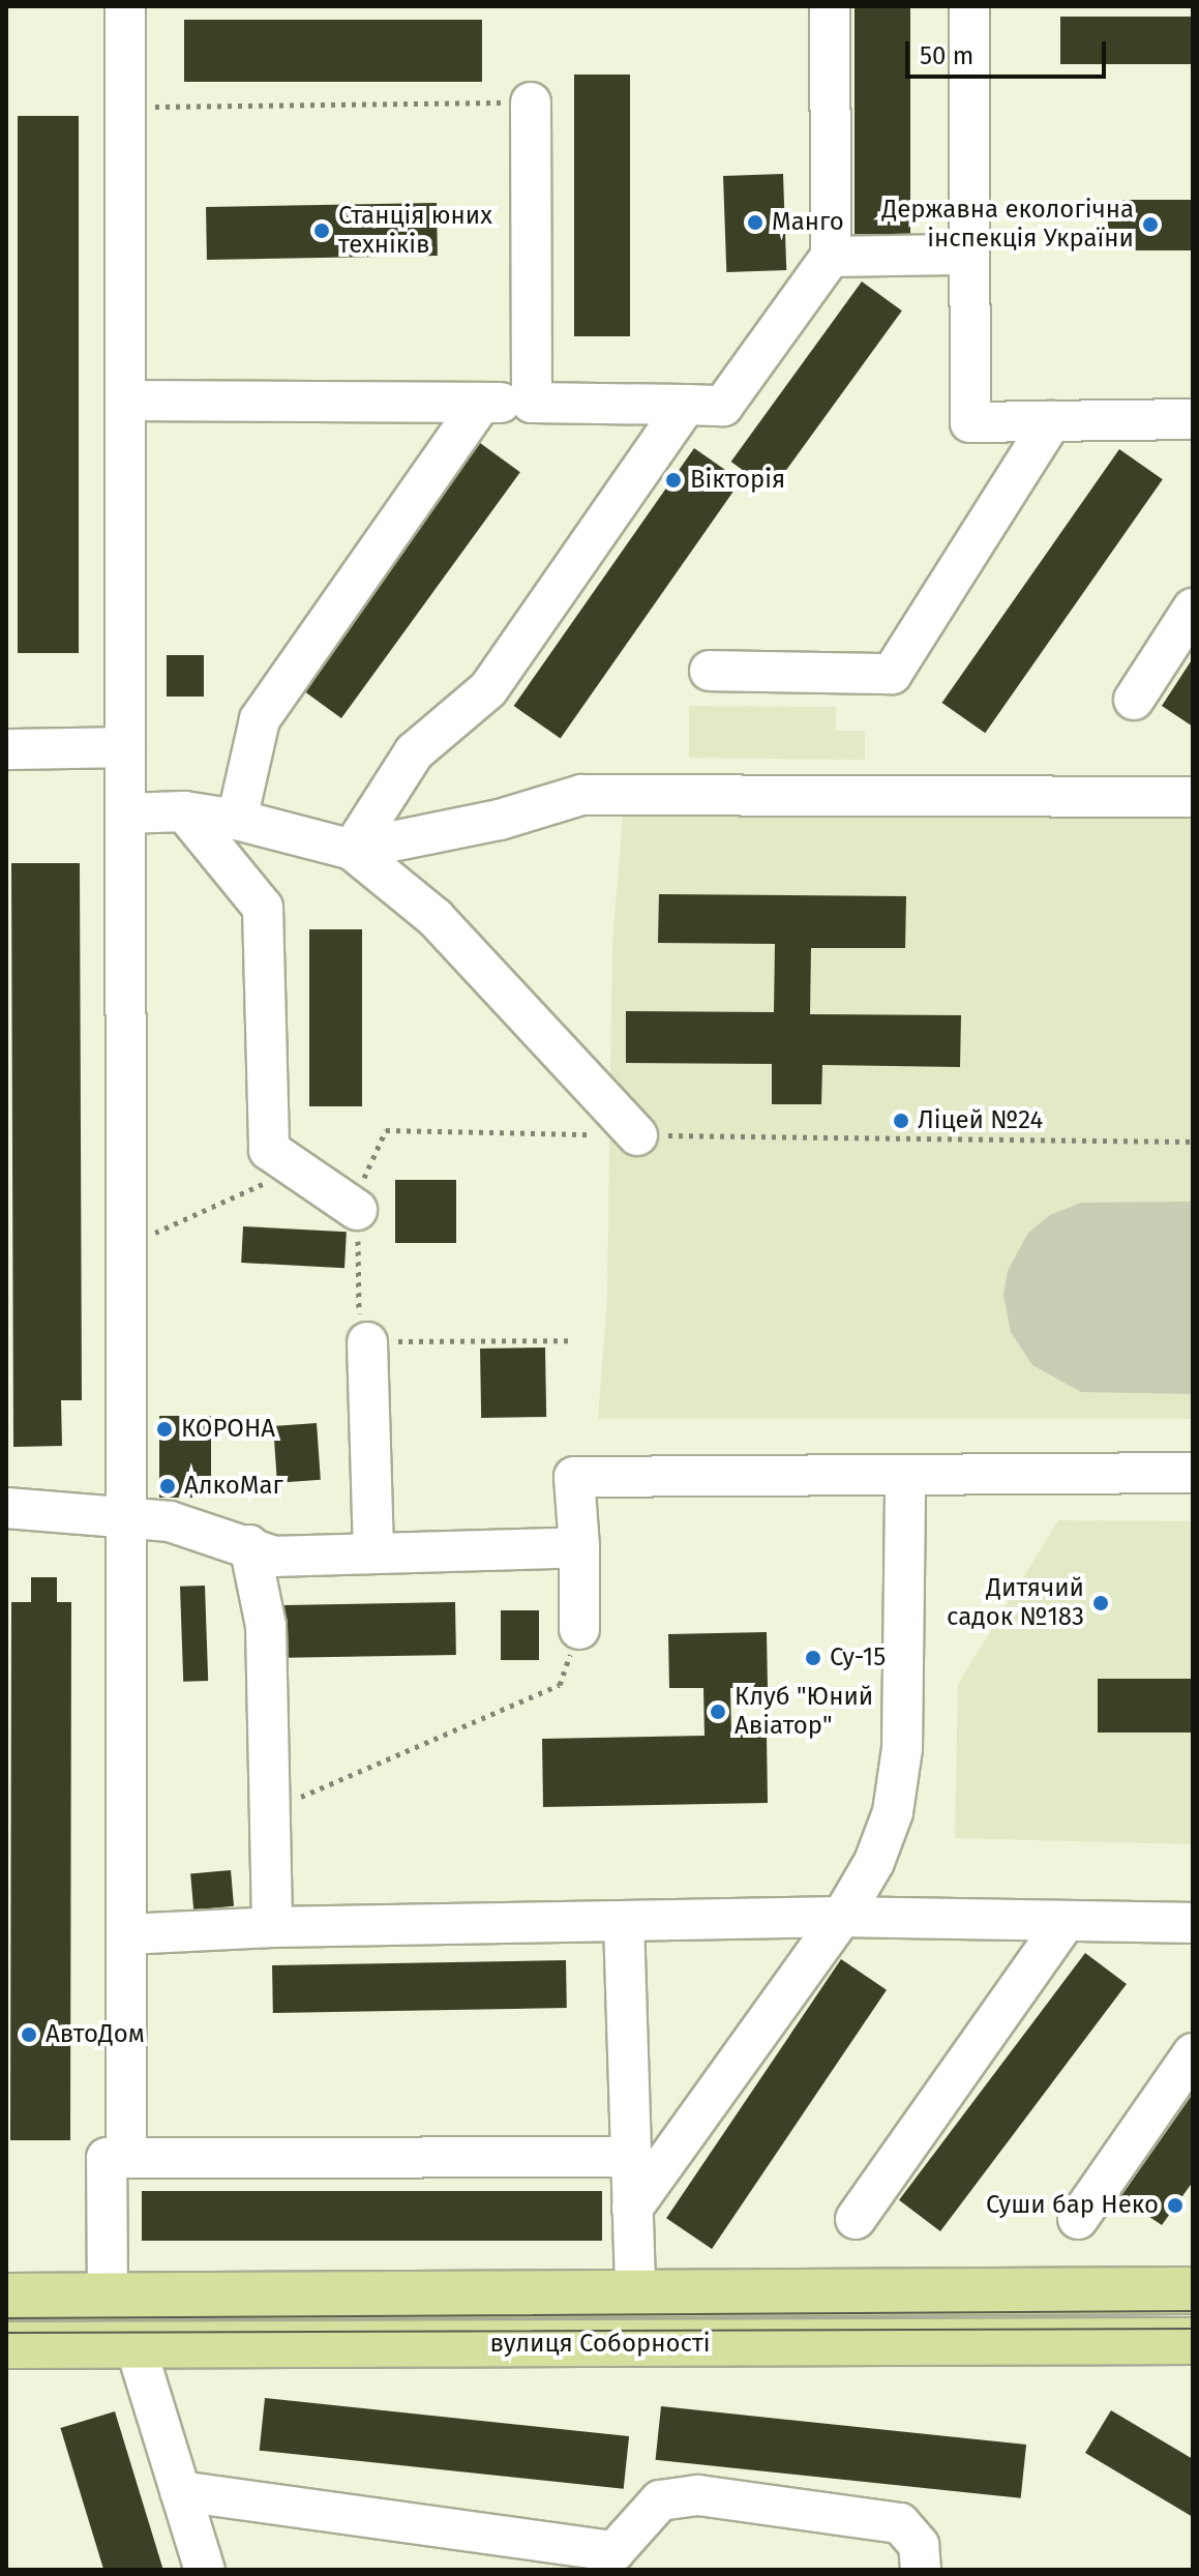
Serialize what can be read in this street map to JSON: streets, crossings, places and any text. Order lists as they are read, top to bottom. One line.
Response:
{"streets":{"main road":["вулиця Соборності"]},"places":["Манго","Державна екологічна інспекція України","Станція юних техніків","Вікторія","Ліцей №24","КОРОНА","АлкоМаг","Дитячий садок №183","Су-15","Клуб \"Юний Авіатор\"","АвтоДом","Суши бар Неко"],"scale_bar":"50 m"}
